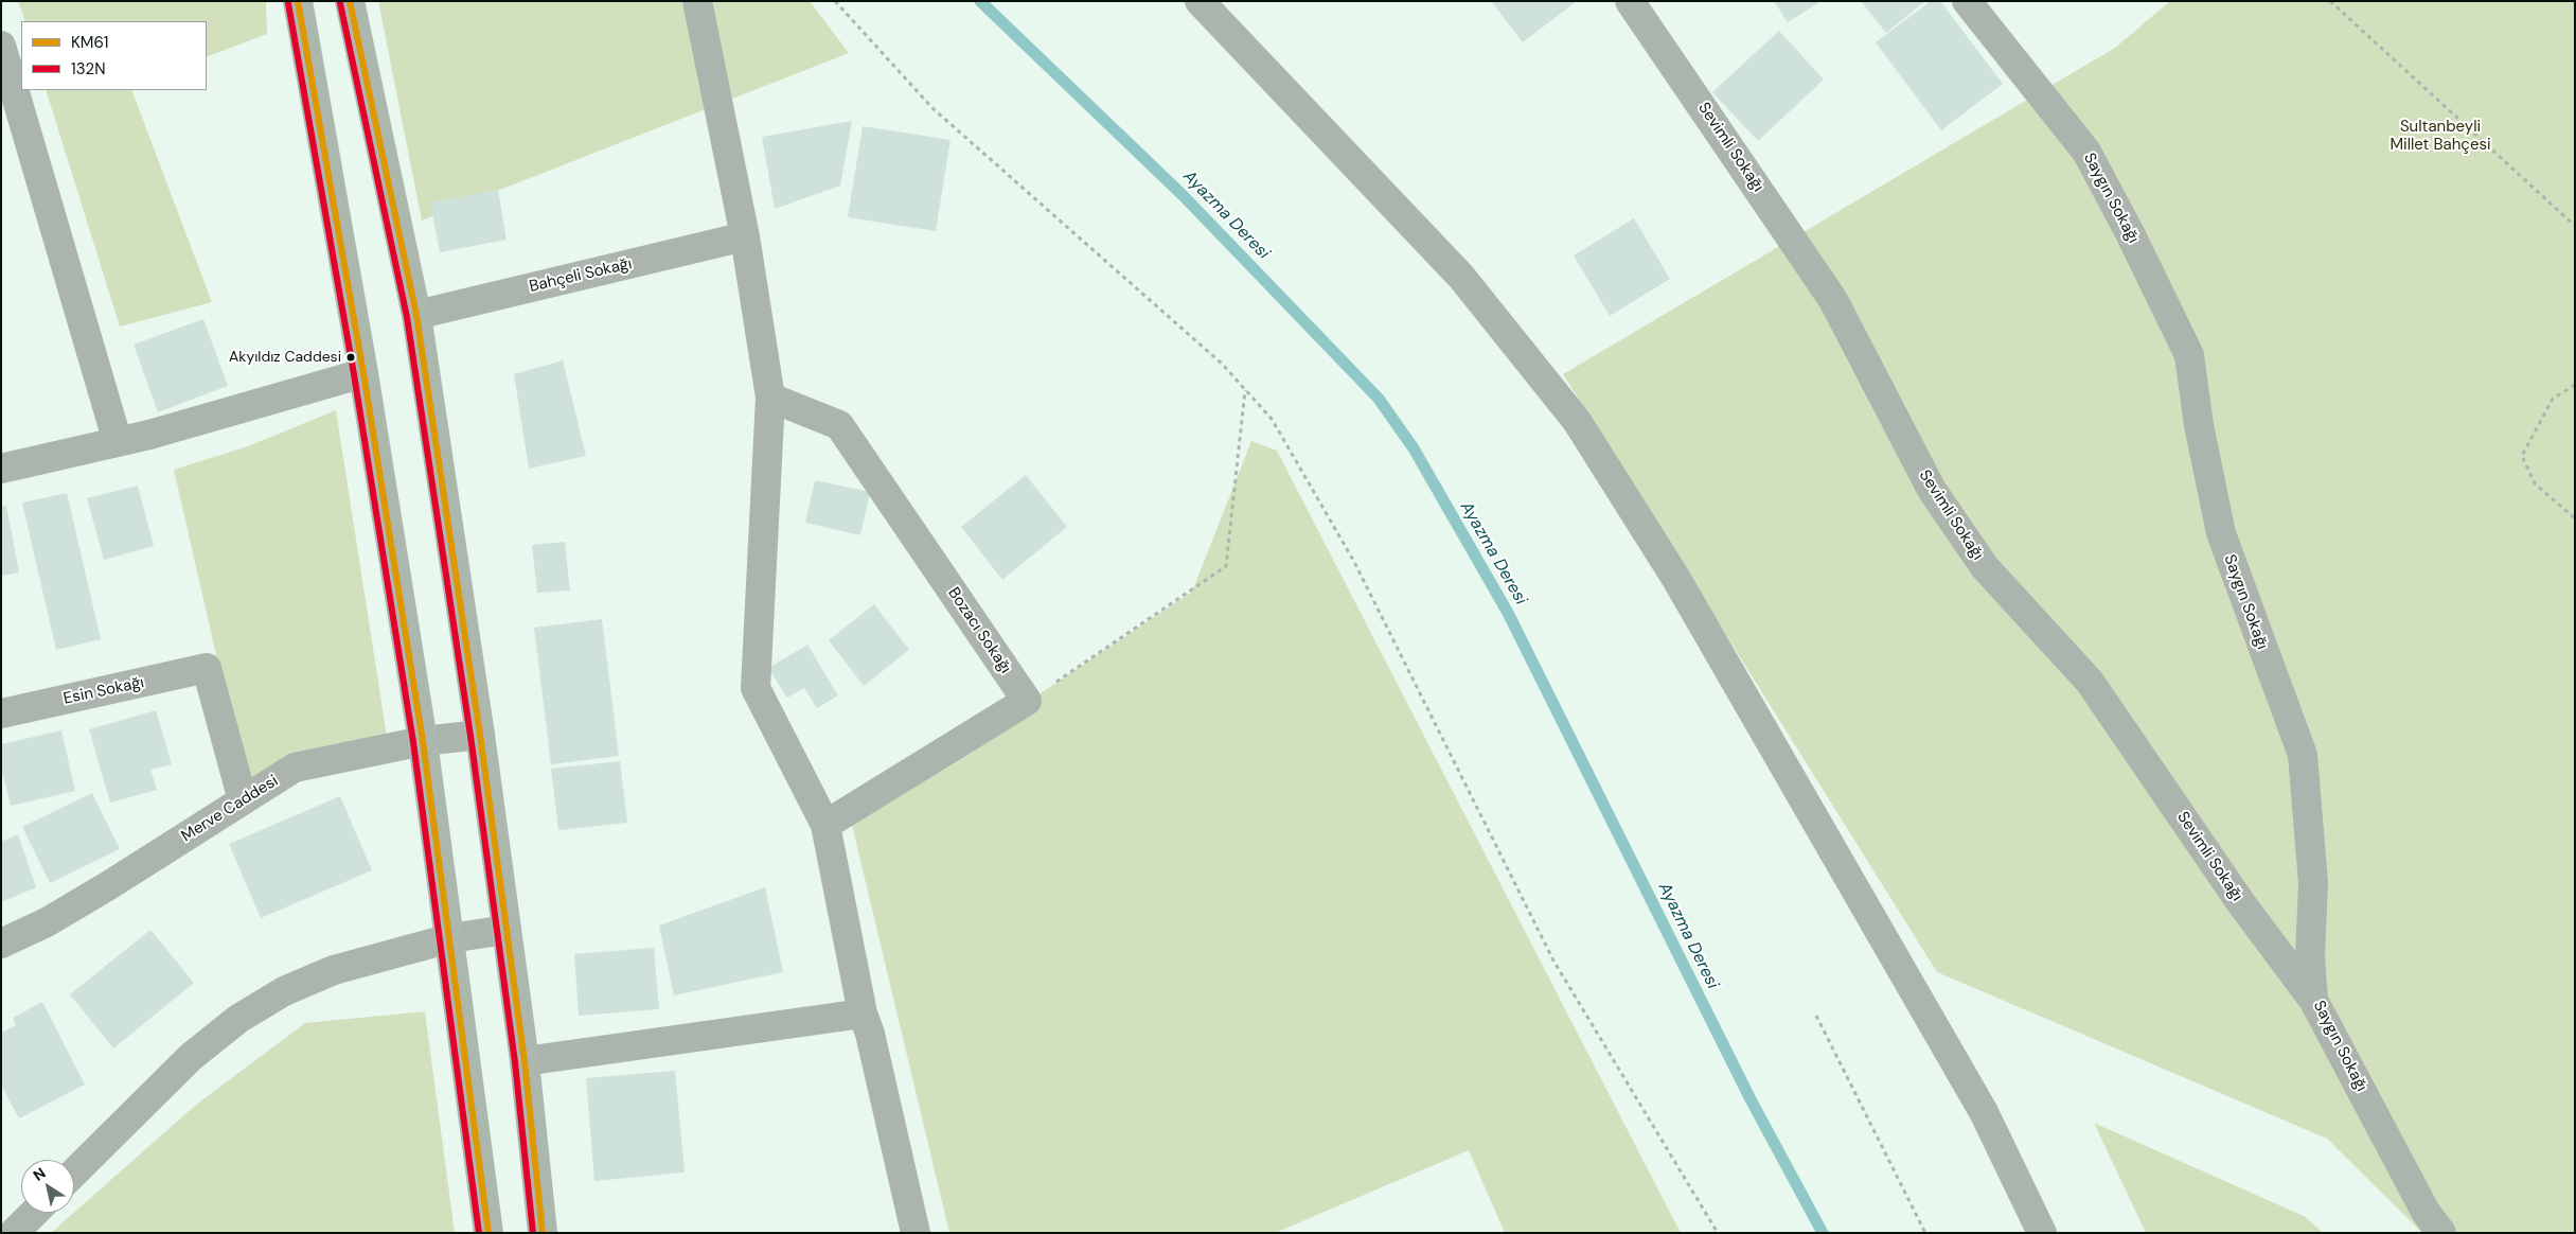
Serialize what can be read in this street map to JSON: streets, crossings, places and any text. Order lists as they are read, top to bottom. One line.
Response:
{"streets":{"street":["Sevimli Sokağı","Saygın Sokağı","Bahçeli Sokağı","Bozacı Sokağı","Esin Sokağı","Merve Caddesi"]},"crossings":[["Sevimli Sokağı","Saygın Sokağı"],["Esin Sokağı","Merve Caddesi"]],"water":["Ayazma Deresi"],"parks":["Sultanbeyli Millet Bahçesi"],"places":["Akyıldız Caddesi"],"lines":["transit line KM61","transit line 132N"],"legend":["KM61","132N"],"north":"top left"}
